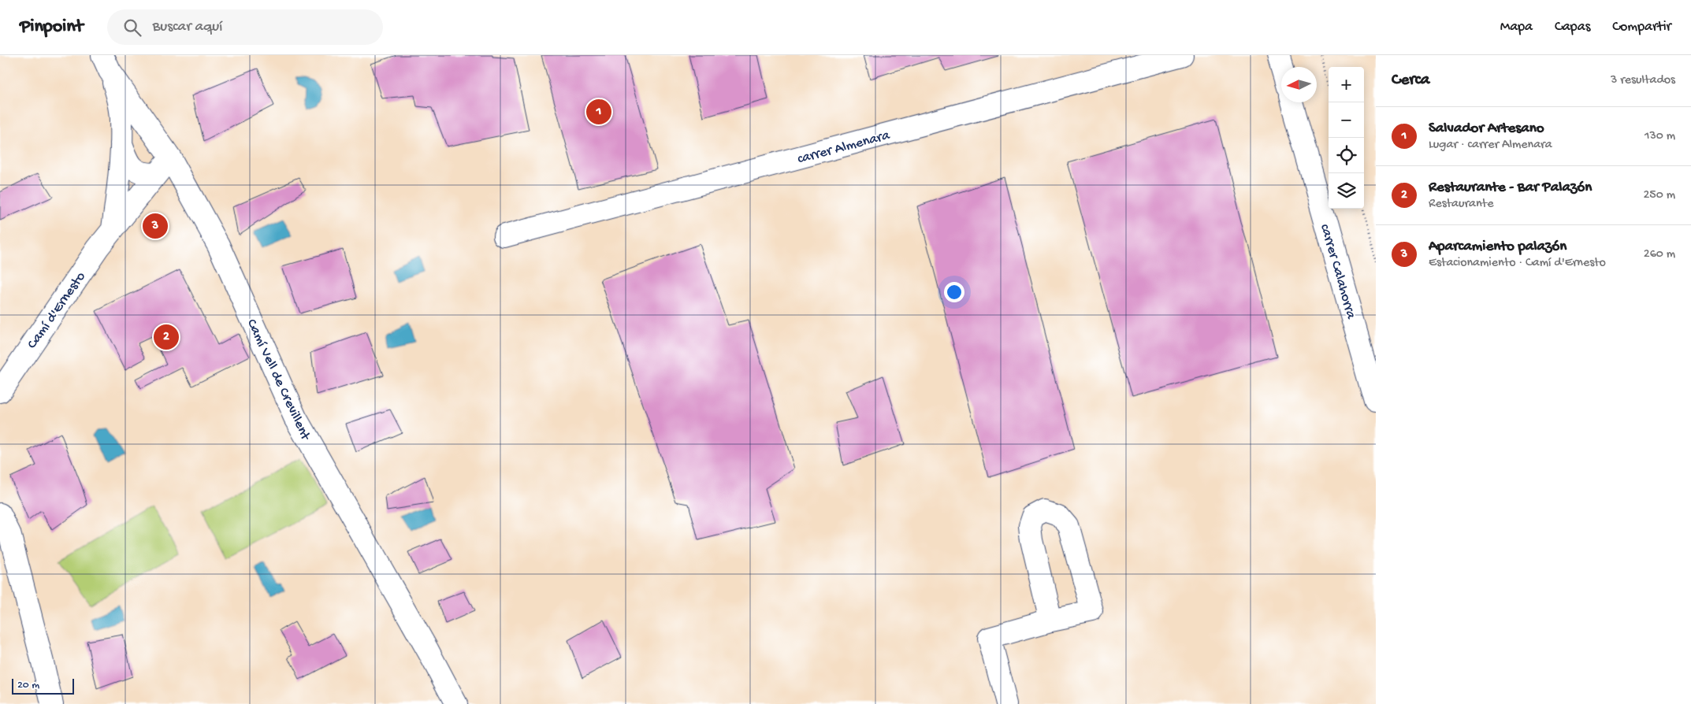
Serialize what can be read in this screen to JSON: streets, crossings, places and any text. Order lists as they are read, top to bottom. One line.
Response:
{"streets":{"street":["carrer Almenara","carrer Calahorra","Camí d'Ernesto","Camí Vell de Crevillent"]},"crossings":[["Camí d'Ernesto","Camí Vell de Crevillent"]],"scale_bar":"20 m","north":"left","page":{"header":"Pinpoint","search":"Buscar aquí","nav":["Mapa","Capas","Compartir"],"heading":["Cerca","3 resultados"],"map_buttons":["+","−"],"pins":["1","3","2"],"list":[{"mark":"1","name":"Salvador Artesano","note":"Lugar · carrer Almenara","value":"130 m"},{"mark":"2","name":"Restaurante - Bar Palazón","note":"Restaurante","value":"250 m"},{"mark":"3","name":"Aparcamiento palazón","note":"Estacionamiento · Camí d'Ernesto","value":"260 m"}],"scale":"20 m"}}
